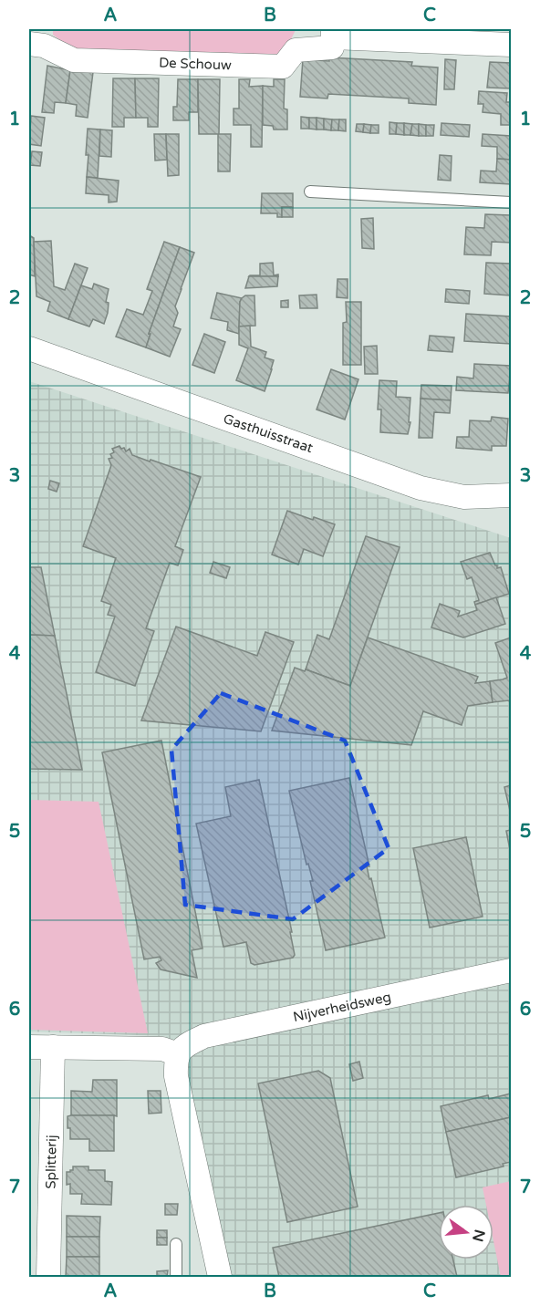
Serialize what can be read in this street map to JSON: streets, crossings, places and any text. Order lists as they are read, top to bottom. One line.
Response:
{"streets":{"street":["De Schouw","Gasthuisstraat","Nijverheidsweg","Splitterij"]},"north":"right","grid":{"columns":["A","B","C"],"rows":["1","2","3","4","5","6","7"]}}
